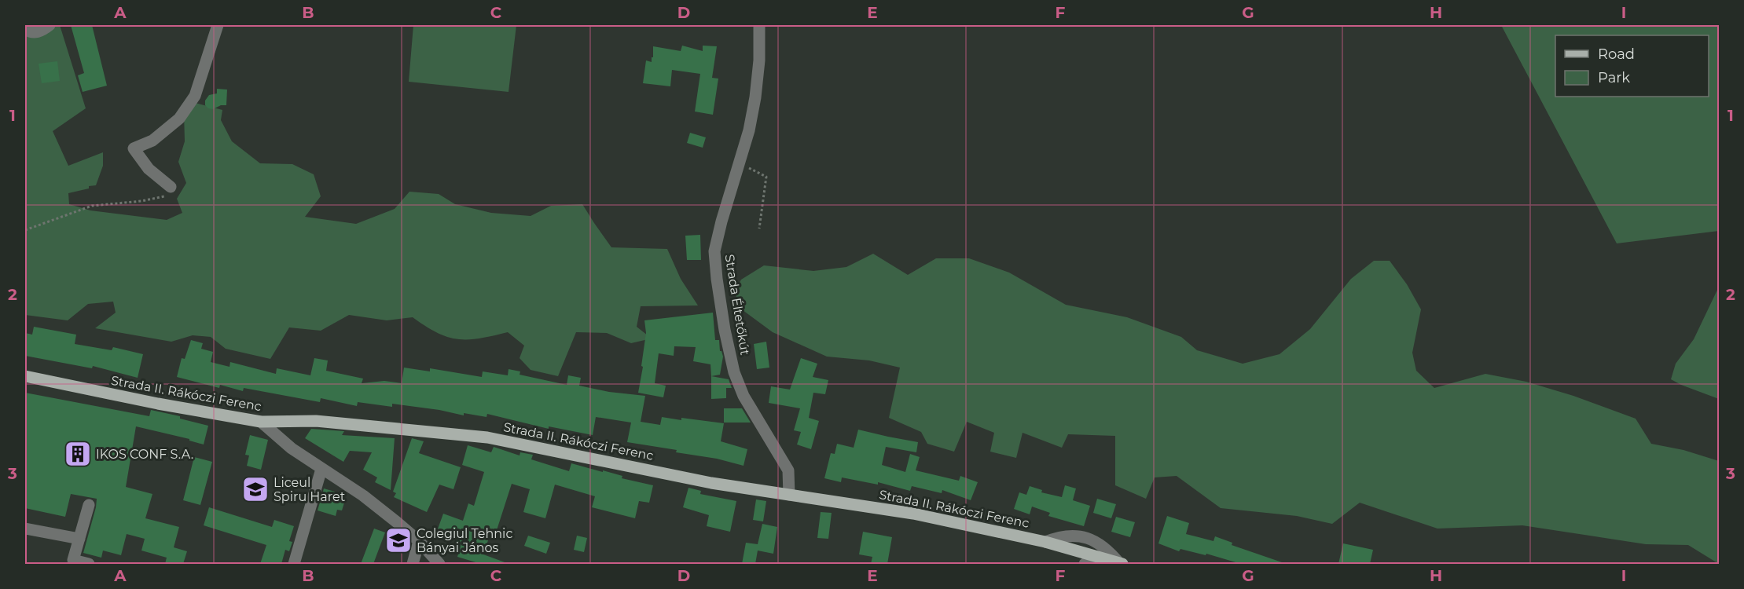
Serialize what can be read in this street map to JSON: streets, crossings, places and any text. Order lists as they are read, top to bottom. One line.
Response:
{"streets":{"main road":["Strada II. Rákóczi Ferenc"],"street":["Strada Éltetőkút"]},"crossings":[["Strada Éltetőkút","Strada II. Rákóczi Ferenc"]],"places":{"building":["IKOS CONF S.A."],"school or university":["Liceul Spiru Haret","Colegiul Tehnic Bányai János"]},"legend":["Road","Park"],"grid":{"columns":["A","B","C","D","E","F","G","H","I"],"rows":["1","2","3"]}}
